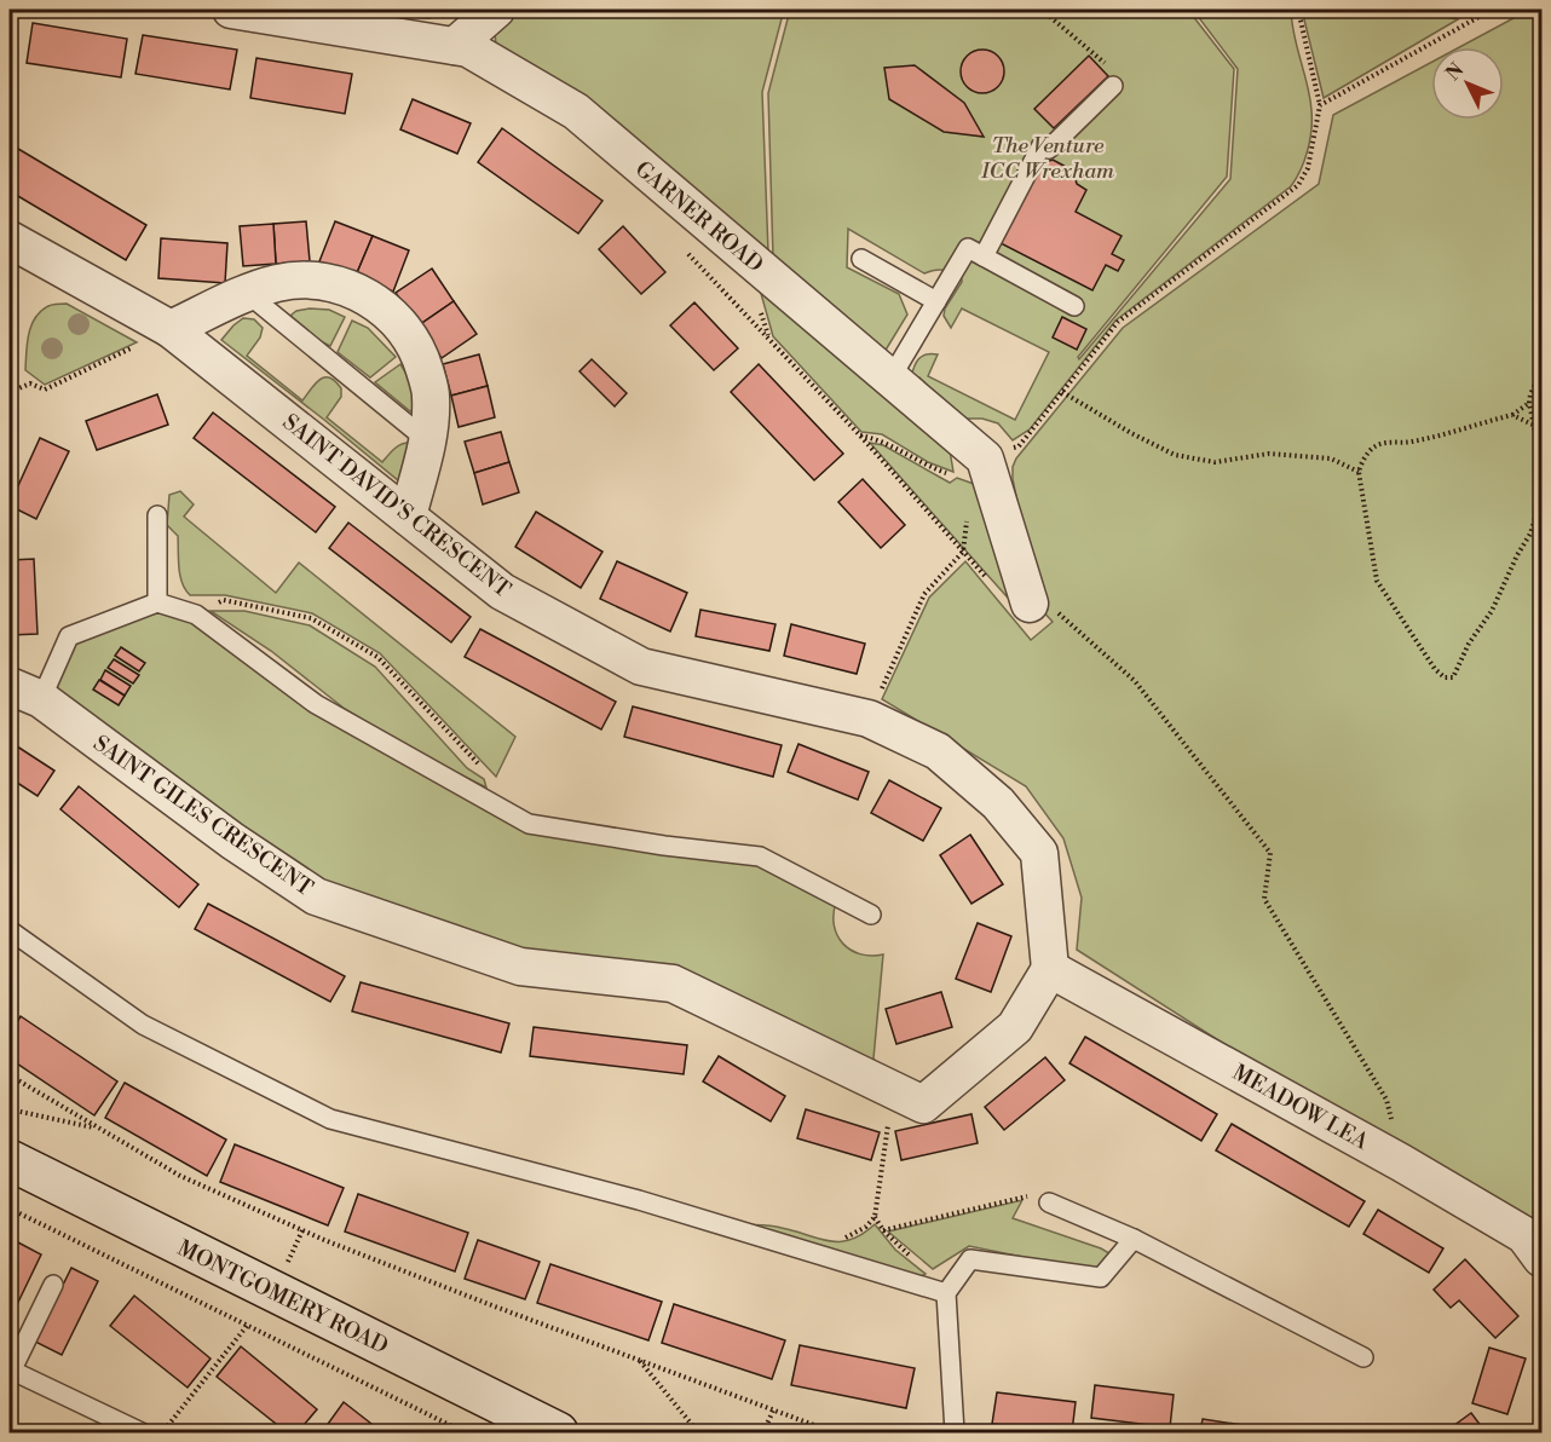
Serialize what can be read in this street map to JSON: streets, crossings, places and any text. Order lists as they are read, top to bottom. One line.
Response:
{"streets":{"street":["GARNER ROAD","SAINT DAVID'S CRESCENT","SAINT GILES CRESCENT","MEADOW LEA","MONTGOMERY ROAD"]},"crossings":[["SAINT DAVID'S CRESCENT","SAINT GILES CRESCENT"],["SAINT DAVID'S CRESCENT","MEADOW LEA"],["SAINT GILES CRESCENT","MEADOW LEA"]],"parks":["The Venture ICC Wrexham"],"north":"top left"}
